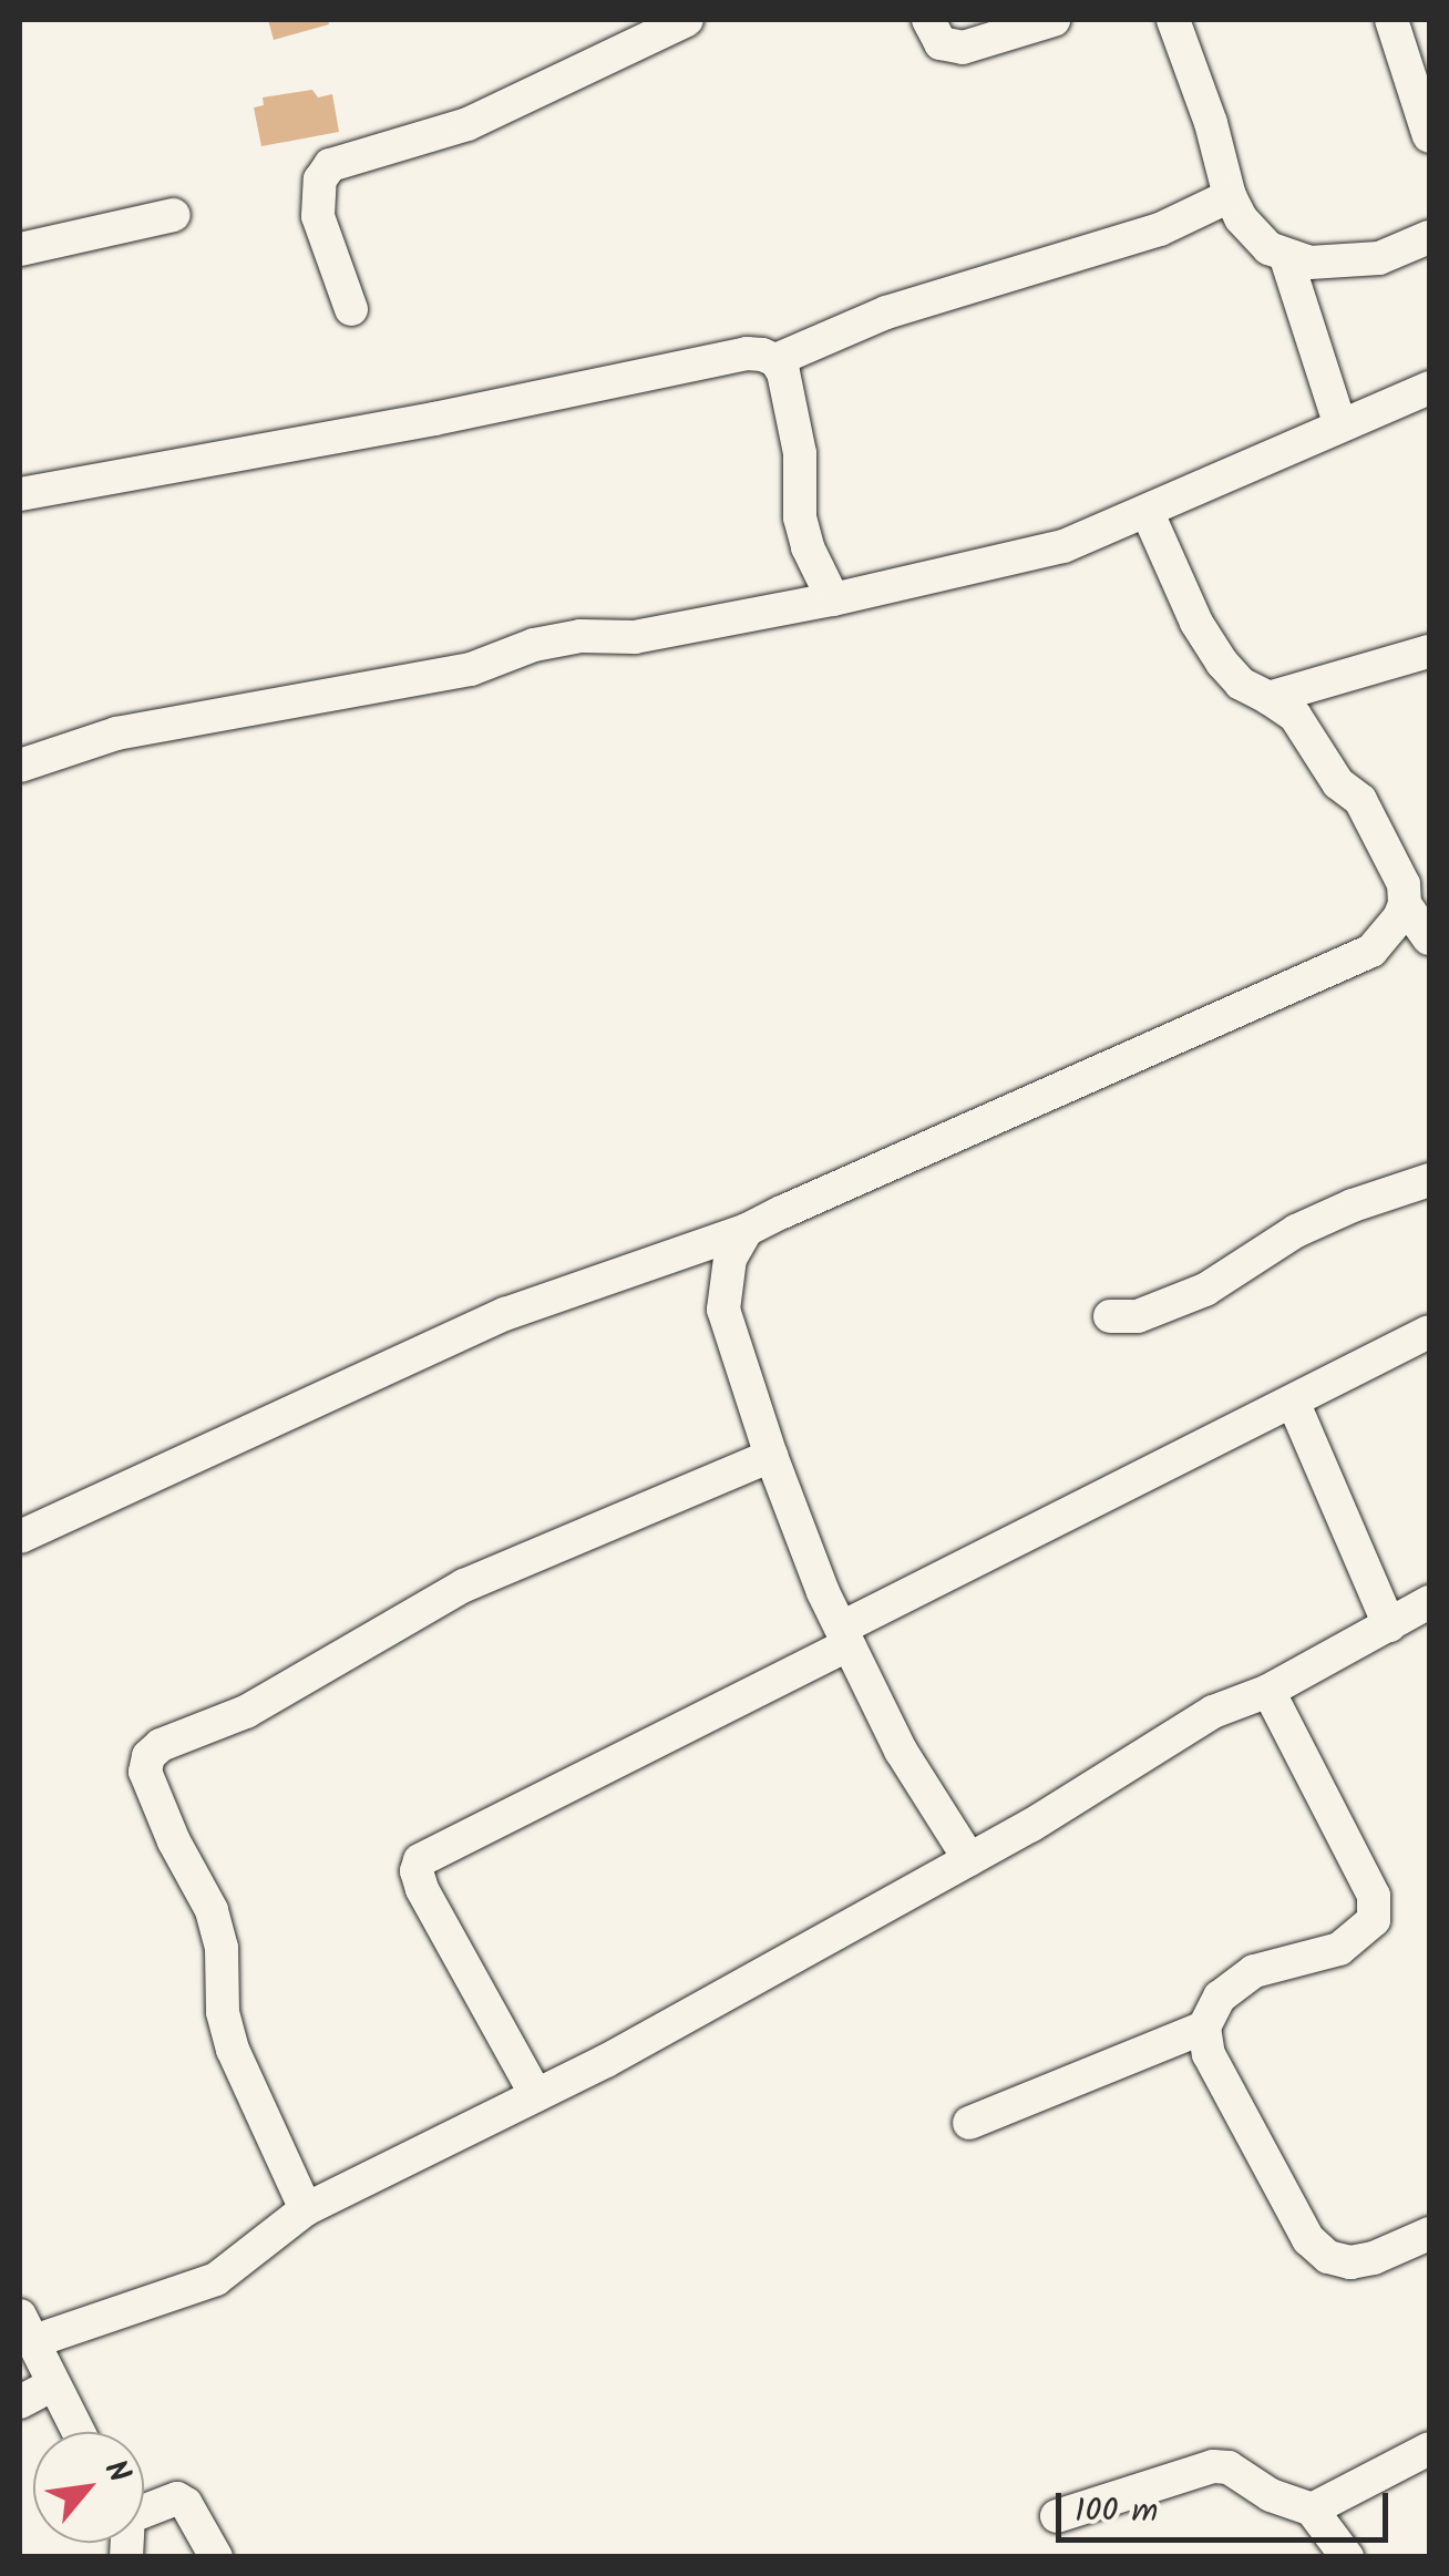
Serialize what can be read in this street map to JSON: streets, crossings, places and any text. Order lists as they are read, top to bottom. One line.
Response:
{"scale_bar":"100 m","north":"top right"}
